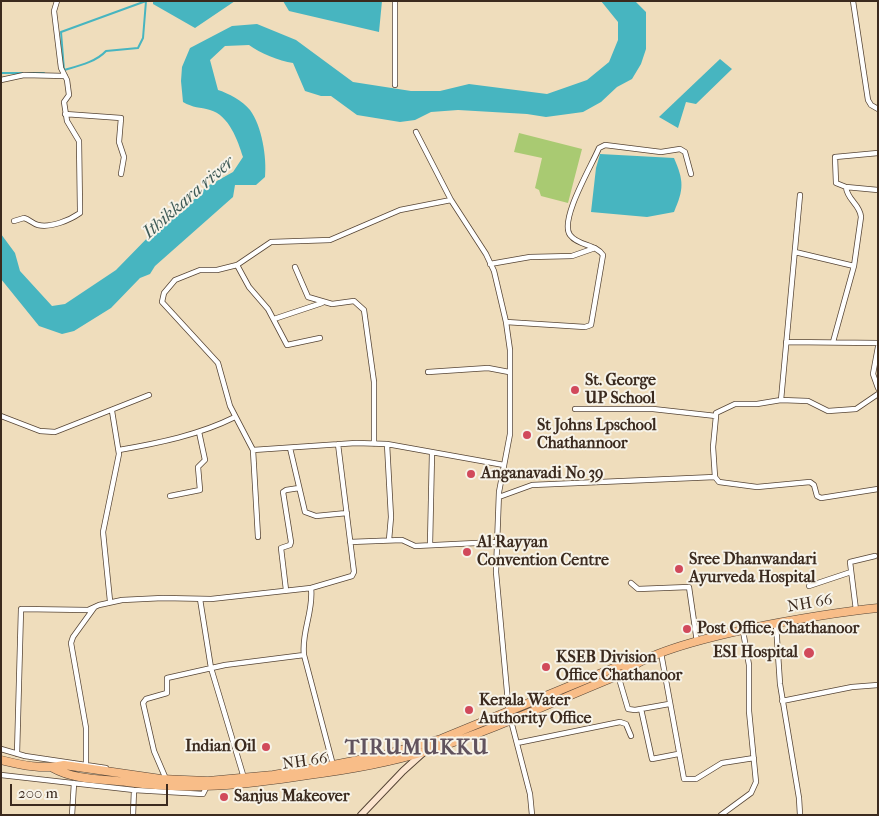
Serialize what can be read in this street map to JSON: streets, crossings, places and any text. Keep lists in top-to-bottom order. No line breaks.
{"streets":{"highway":["NH 66"]},"districts":["TIRUMUKKU"],"water":["Ithikkara river"],"places":["St. George UP School","St Johns Lpschool Chathannoor","Anganavadi No 39","Al Rayyan Convention Centre","Sree Dhanwandari Ayurveda Hospital","Post Office, Chathanoor","ESI Hospital","KSEB Division Office Chathanoor","Kerala Water Authority Office","Indian Oil","Sanjus Makeover"],"scale_bar":"200 m"}
